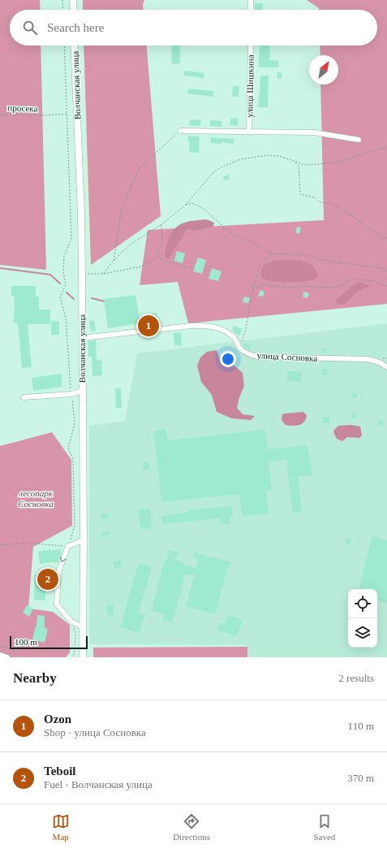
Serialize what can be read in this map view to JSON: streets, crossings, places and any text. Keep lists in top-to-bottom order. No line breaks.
{"streets":{"main road":["Волчанская улица"],"street":["улица Шишкина","улица Сосновка"],"path":["просека"]},"crossings":[["Волчанская улица","улица Сосновка"]],"parks":["лесопарк Сосновка"],"scale_bar":"100 m","north":"top right","page":{"search":"Search here","pins":["1","2"],"scale":"100 m","heading":["Nearby","2 results"],"list":[{"mark":"1","name":"Ozon","note":"Shop · улица Сосновка","value":"110 m"},{"mark":"2","name":"Teboil","note":"Fuel · Волчанская улица","value":"370 m"}],"nav":["Map","Directions","Saved"]}}
